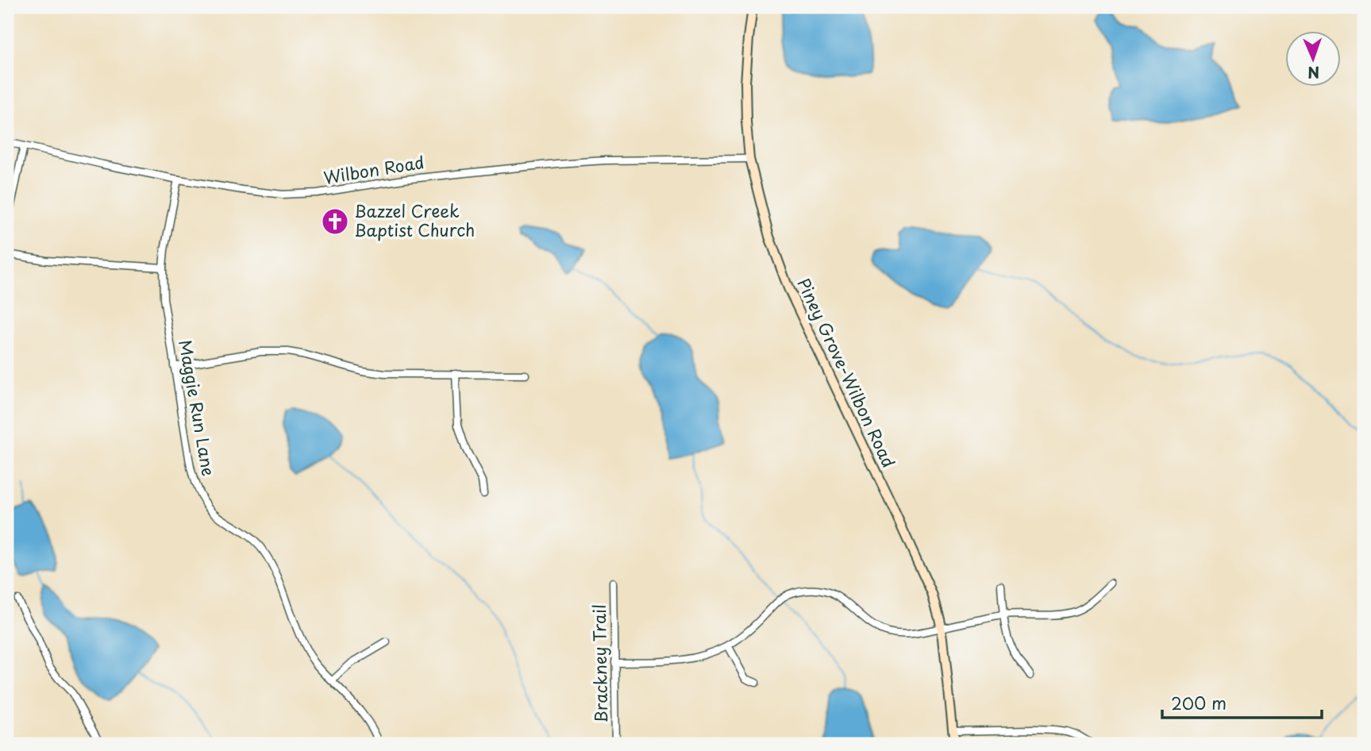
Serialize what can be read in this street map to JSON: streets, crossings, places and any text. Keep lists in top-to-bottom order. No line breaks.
{"streets":{"street":["Wilbon Road","Piney Grove-Wilbon Road","Maggie Run Lane","Brackney Trail"]},"crossings":[["Wilbon Road","Piney Grove-Wilbon Road"],["Wilbon Road","Maggie Run Lane"]],"places":{"church":["Bazzel Creek Baptist Church"]},"scale_bar":"200 m","north":"bottom"}
